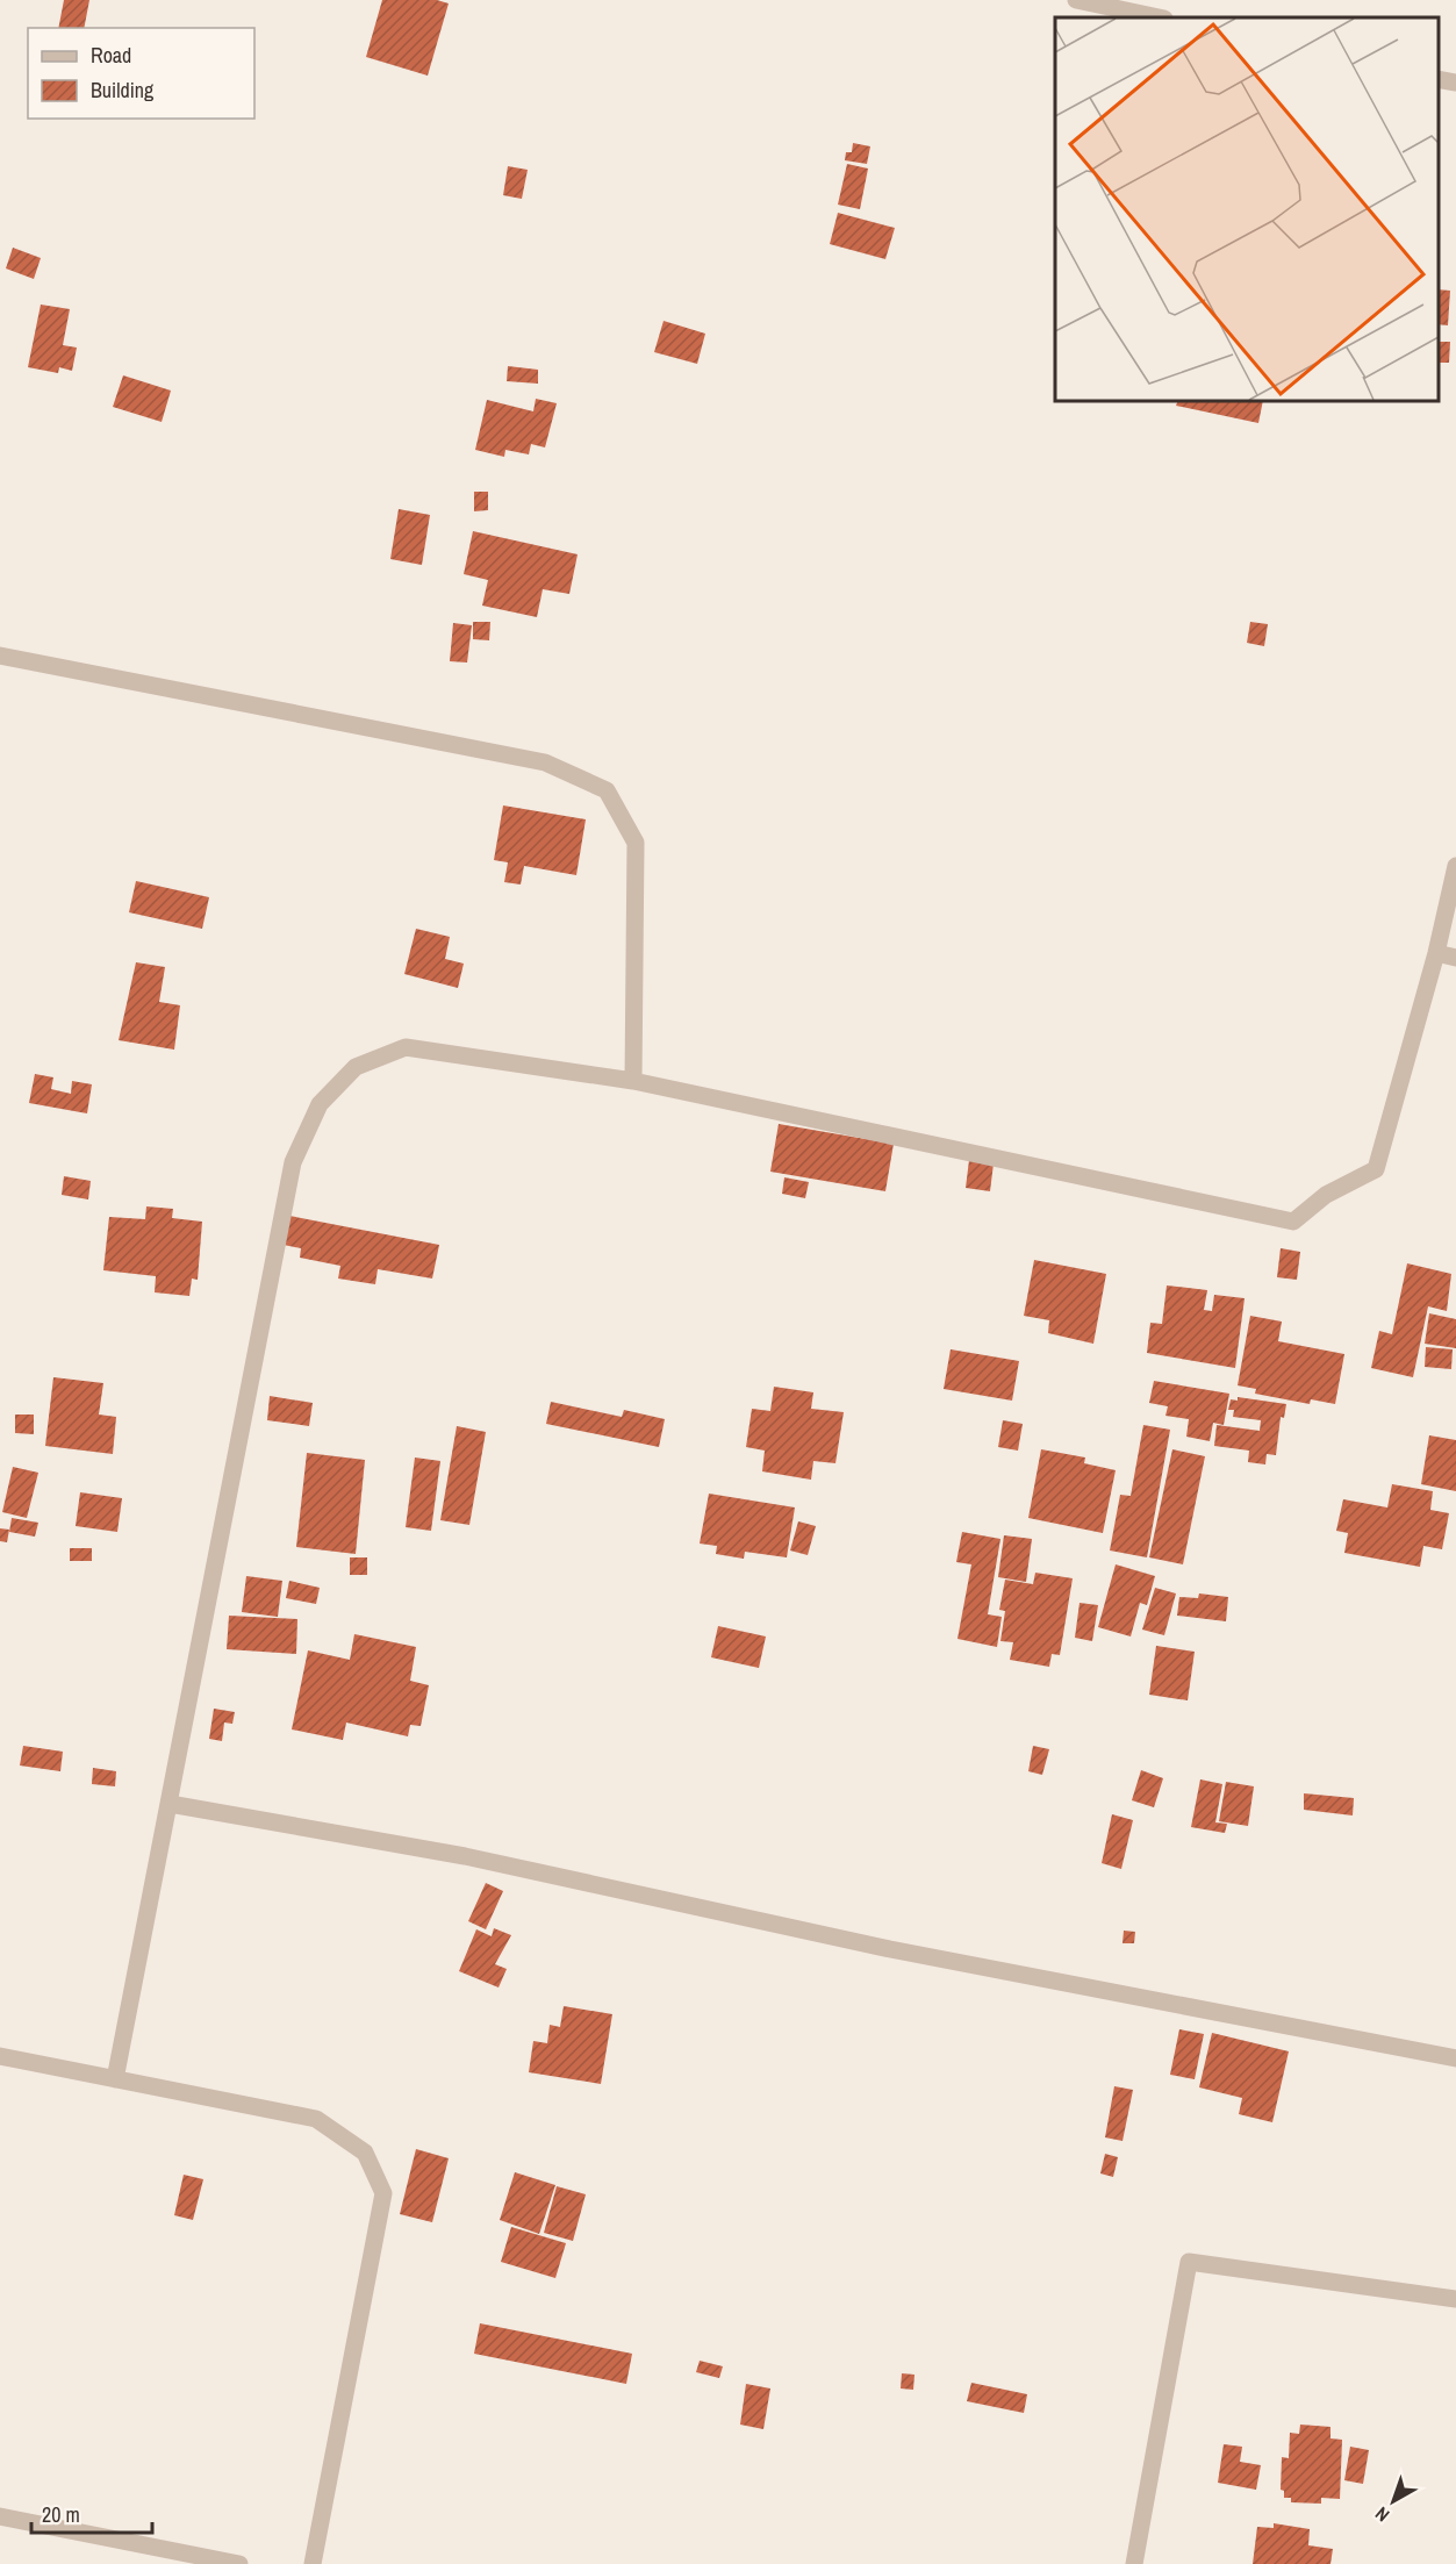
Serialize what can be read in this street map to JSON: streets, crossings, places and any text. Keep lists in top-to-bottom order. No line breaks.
{"legend":["Road","Building"],"scale_bar":"20 m","north":"bottom left"}
